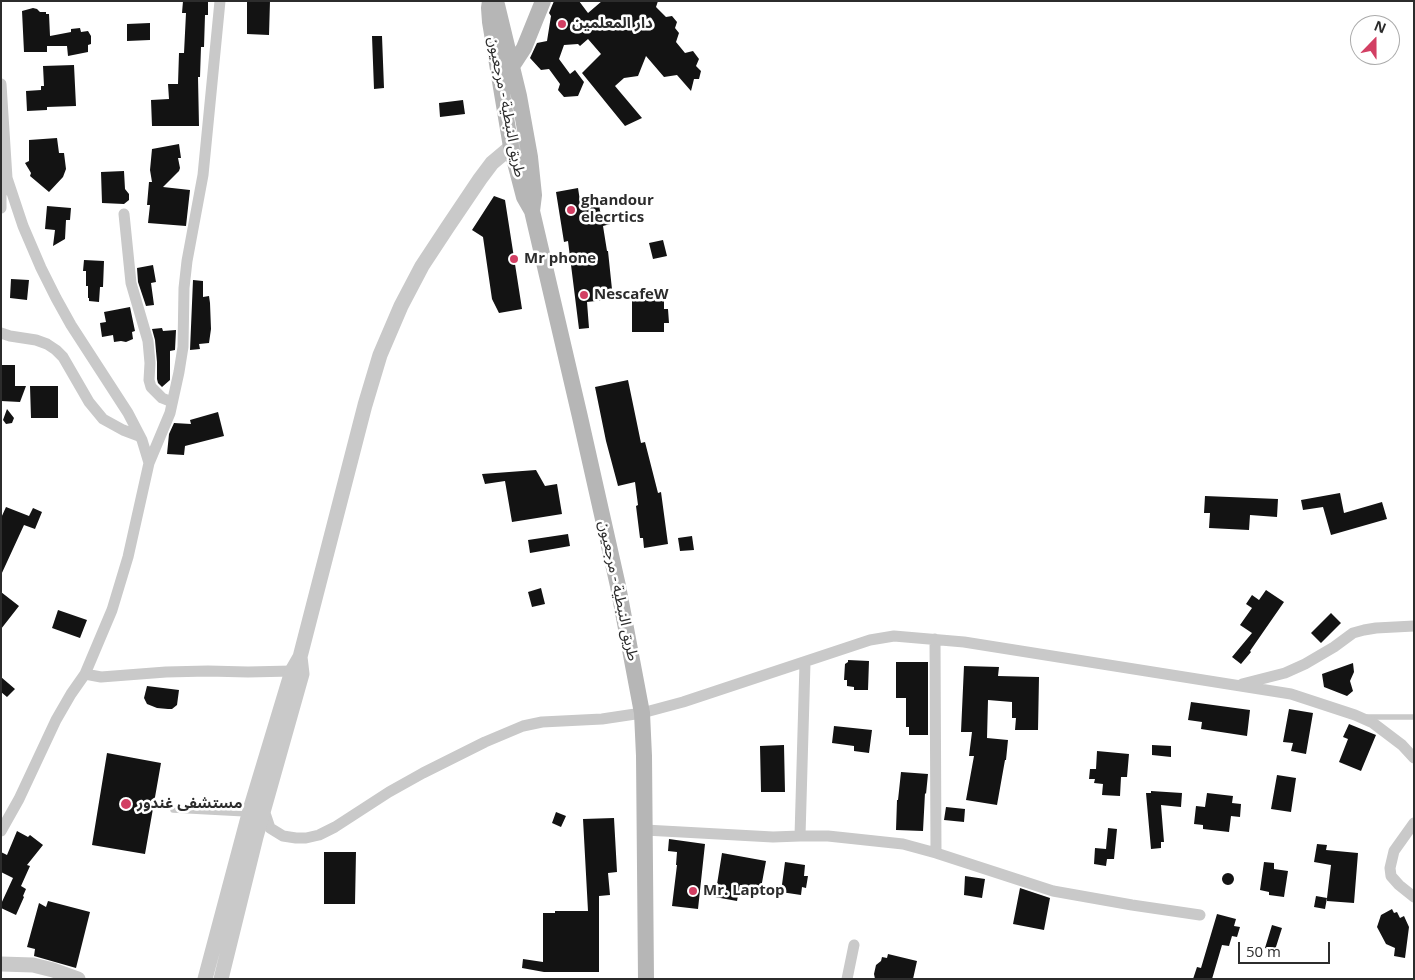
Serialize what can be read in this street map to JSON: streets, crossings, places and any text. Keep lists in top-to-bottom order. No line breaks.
{"streets":{"main road":["طريق النبطية - مرجعيون"]},"places":["دار المعلمين","ghandour elecrtics","Mr phone","NescafeW","مستشفى غندور","Mr. Laptop"],"scale_bar":"50 m","north":"top"}
